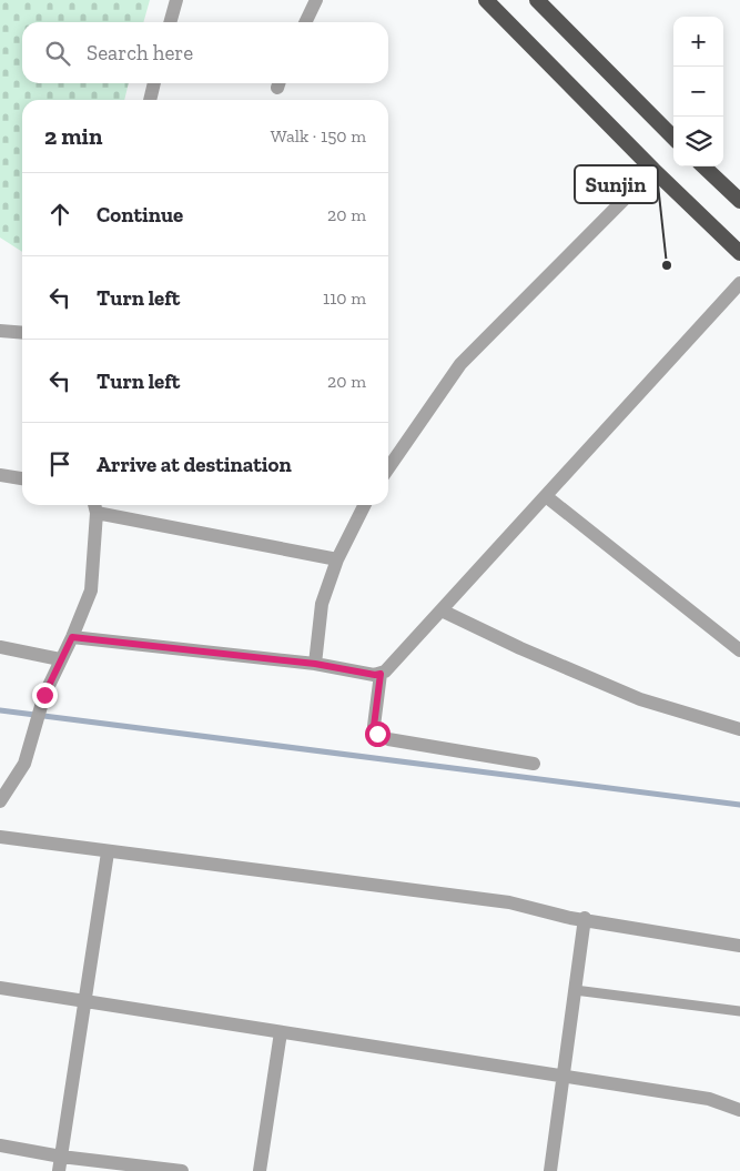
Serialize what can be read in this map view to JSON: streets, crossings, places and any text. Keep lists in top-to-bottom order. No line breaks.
{"places":["Sunjin"],"page":{"map_buttons":["+","−"],"search":"Search here","heading":["2 min","Walk · 150 m"],"list":[["Continue","20 m"],["Turn left","110 m"],["Turn left","20 m"],"Arrive at destination"]}}
